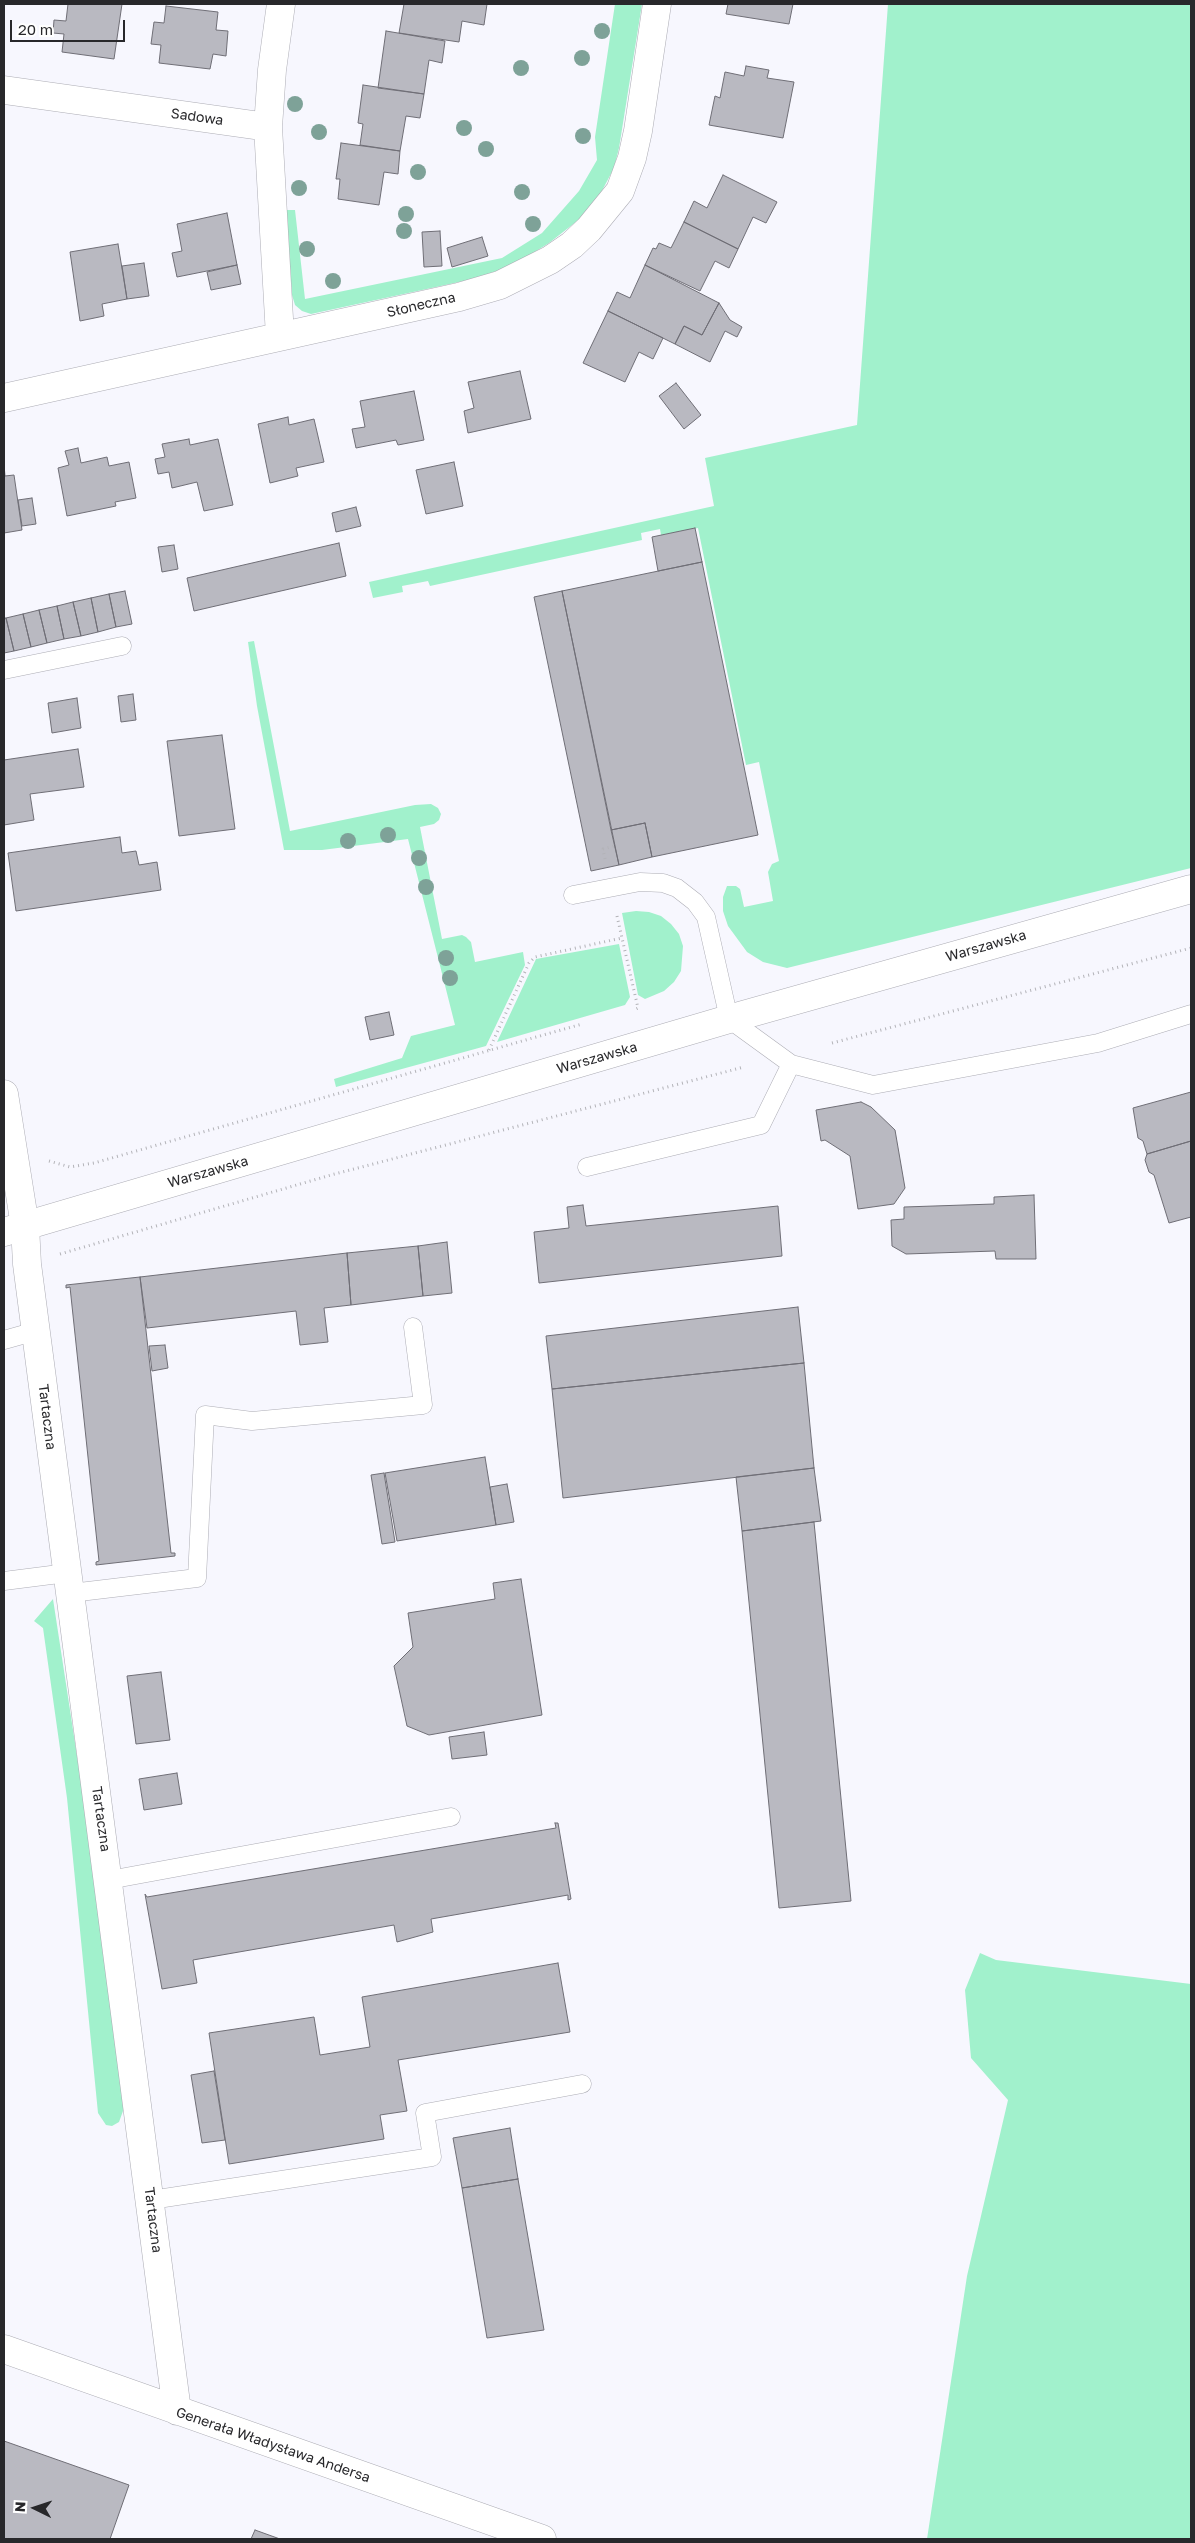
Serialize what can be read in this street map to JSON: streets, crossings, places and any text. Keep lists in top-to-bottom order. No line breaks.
{"streets":{"street":["Sadowa","Słoneczna","Warszawska","Tartaczna","Generała Władysława Andersa"]},"crossings":[["Warszawska","Tartaczna"],["Tartaczna","Generała Władysława Andersa"]],"scale_bar":"20 m","north":"left"}
